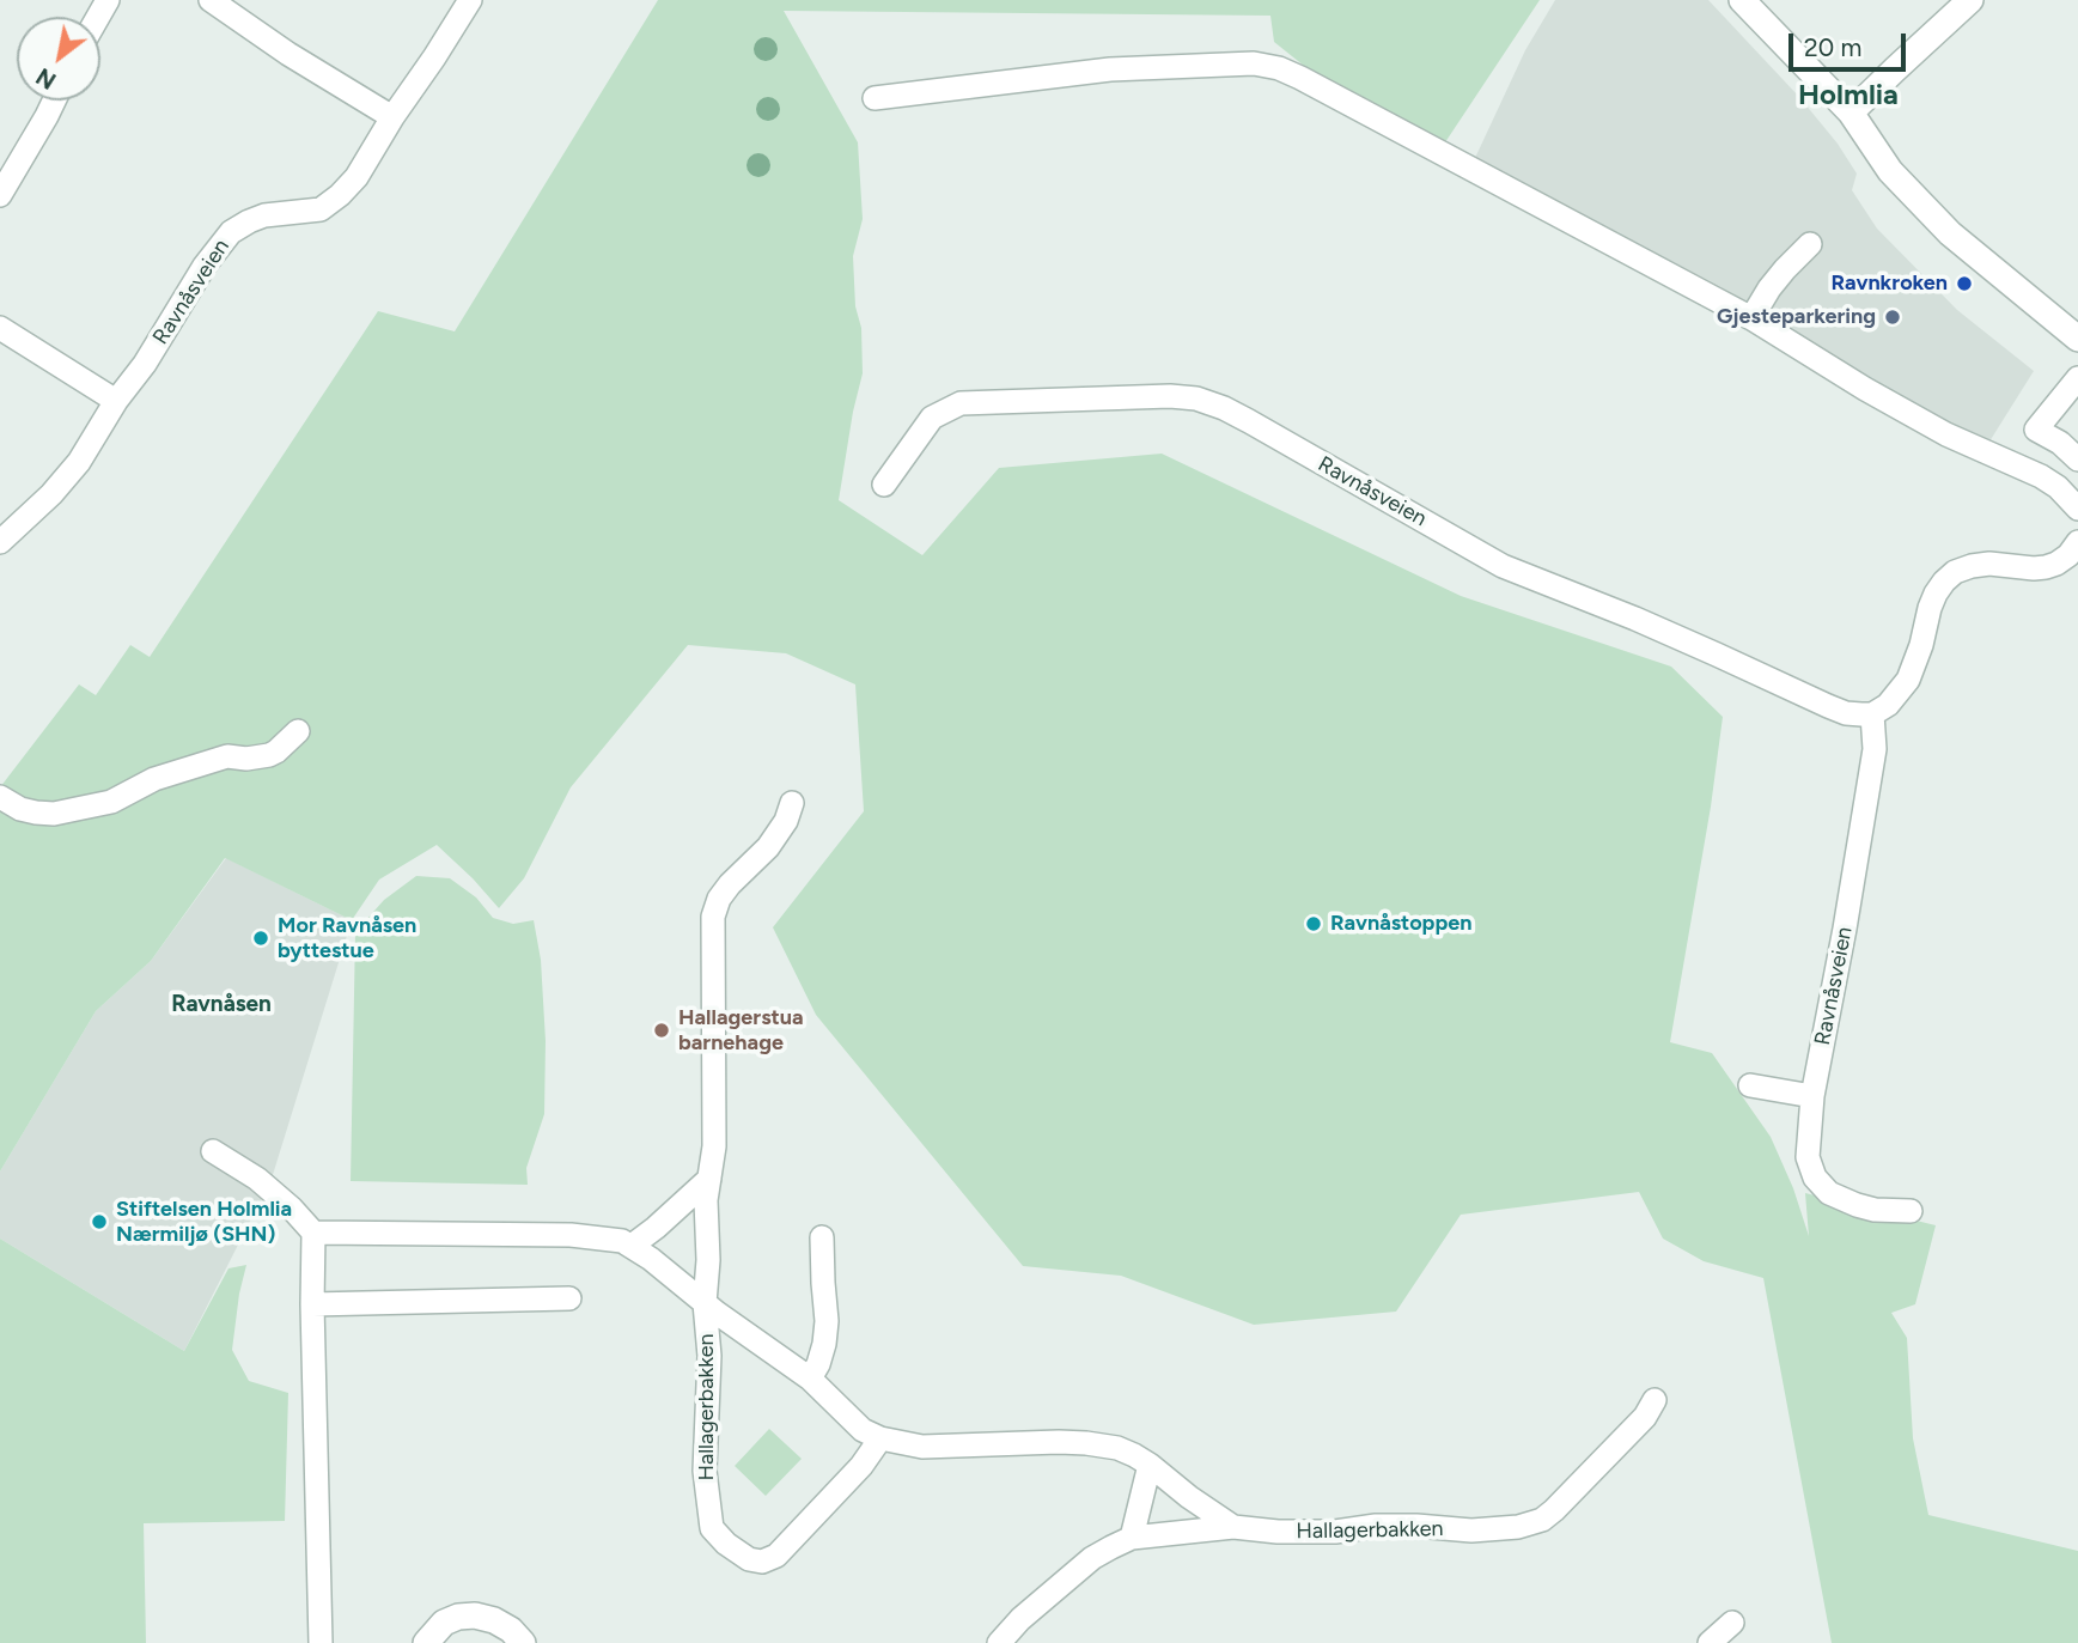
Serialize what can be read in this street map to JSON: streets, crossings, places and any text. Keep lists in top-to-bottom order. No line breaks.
{"streets":{"lane":["Ravnåsveien","Hallagerbakken"]},"districts":["Holmlia","Ravnåsen"],"places":["Ravnkroken","Gjesteparkering","Ravnåstoppen","Mor Ravnåsen byttestue","Hallagerstua barnehage","Stiftelsen Holmlia Nærmiljø (SHN)"],"scale_bar":"20 m","north":"bottom left"}
